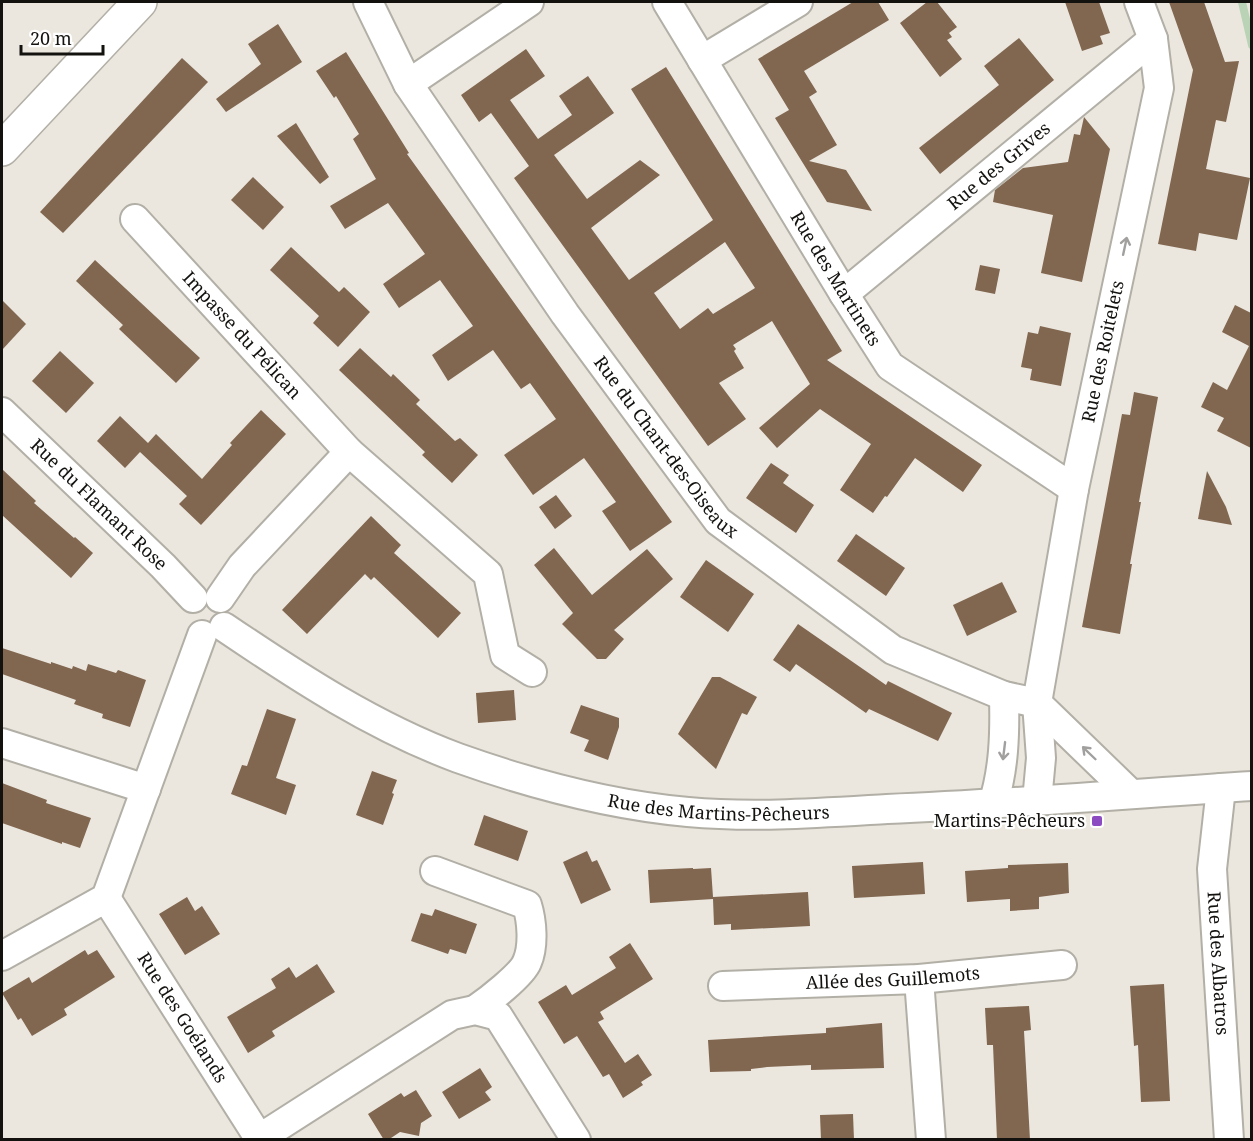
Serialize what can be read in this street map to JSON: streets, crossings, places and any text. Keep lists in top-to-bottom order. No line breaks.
{"streets":{"street":["Rue des Grives","Rue des Martinets","Impasse du Pélican","Rue des Roitelets","Rue du Chant-des-Oiseaux","Rue du Flamant Rose","Rue des Martins-Pêcheurs","Rue des Albatros","Allée des Guillemots","Rue des Goélands"]},"crossings":[["Rue des Grives","Rue des Martinets"],["Rue des Grives","Rue des Roitelets"],["Rue des Martinets","Rue des Roitelets"],["Rue des Roitelets","Rue des Martins-Pêcheurs"],["Rue du Flamant Rose","Rue des Martins-Pêcheurs"],["Rue des Martins-Pêcheurs","Rue des Albatros"]],"one_way":["Rue des Roitelets"],"places":{"transit":["Martins-Pêcheurs"]},"scale_bar":"20 m"}
